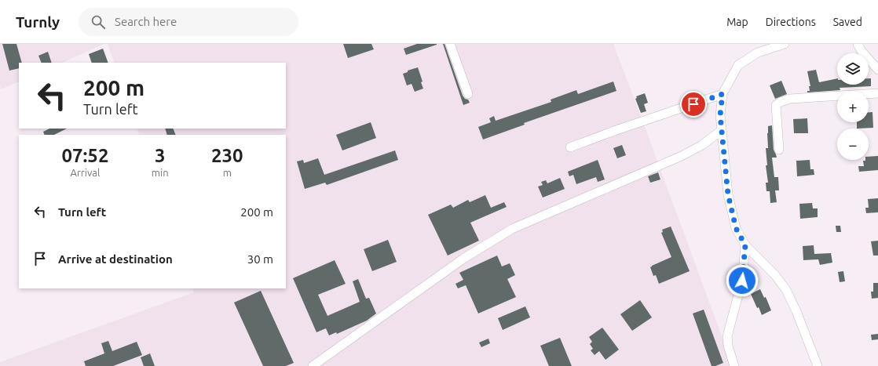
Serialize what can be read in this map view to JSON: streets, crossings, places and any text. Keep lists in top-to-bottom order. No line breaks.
{"page":{"header":"Turnly","search":"Search here","nav":["Map","Directions","Saved"],"map_buttons":["+","−"],"turn":["200 m","Turn left"],"eta":["07:52","Arrival","3","min","230","m"],"list":[{"name":"Turn left","value":"200 m"},{"name":"Arrive at destination","value":"30 m"}]}}
